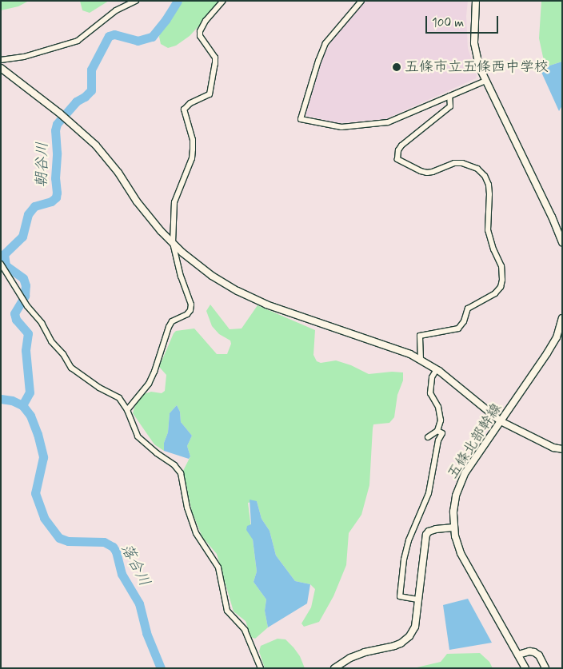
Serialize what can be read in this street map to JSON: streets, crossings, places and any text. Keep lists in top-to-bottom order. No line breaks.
{"streets":{"street":["五條北部幹線"]},"water":["朝谷川","落合川"],"places":["五條市立五條西中学校"],"scale_bar":"100 m"}
